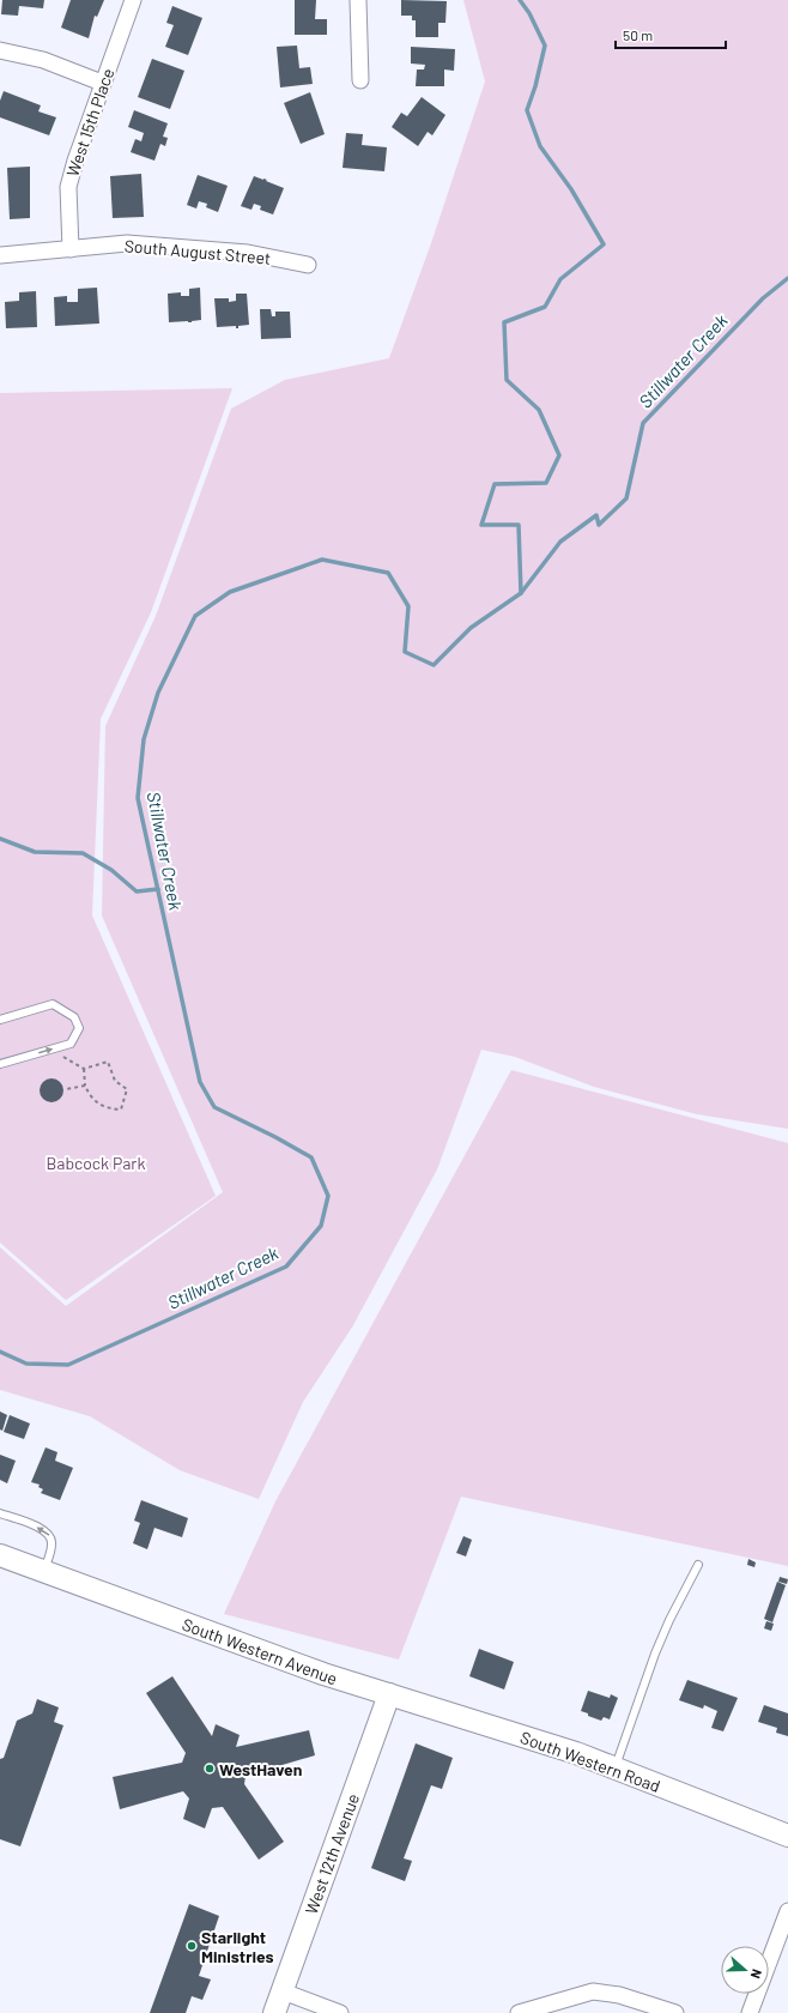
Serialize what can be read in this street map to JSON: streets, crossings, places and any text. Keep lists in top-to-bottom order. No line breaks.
{"streets":{"main road":["South Western Avenue","South Western Road","West 12th Avenue"],"street":["West 15th Place","South August Street"]},"crossings":[["West 15th Place","South August Street"],["South Western Avenue","South Western Road"],["South Western Avenue","West 12th Avenue"],["South Western Road","West 12th Avenue"]],"water":["Stillwater Creek"],"parks":["Babcock Park"],"places":["WestHaven","Starlight Ministries"],"scale_bar":"50 m","north":"right"}
